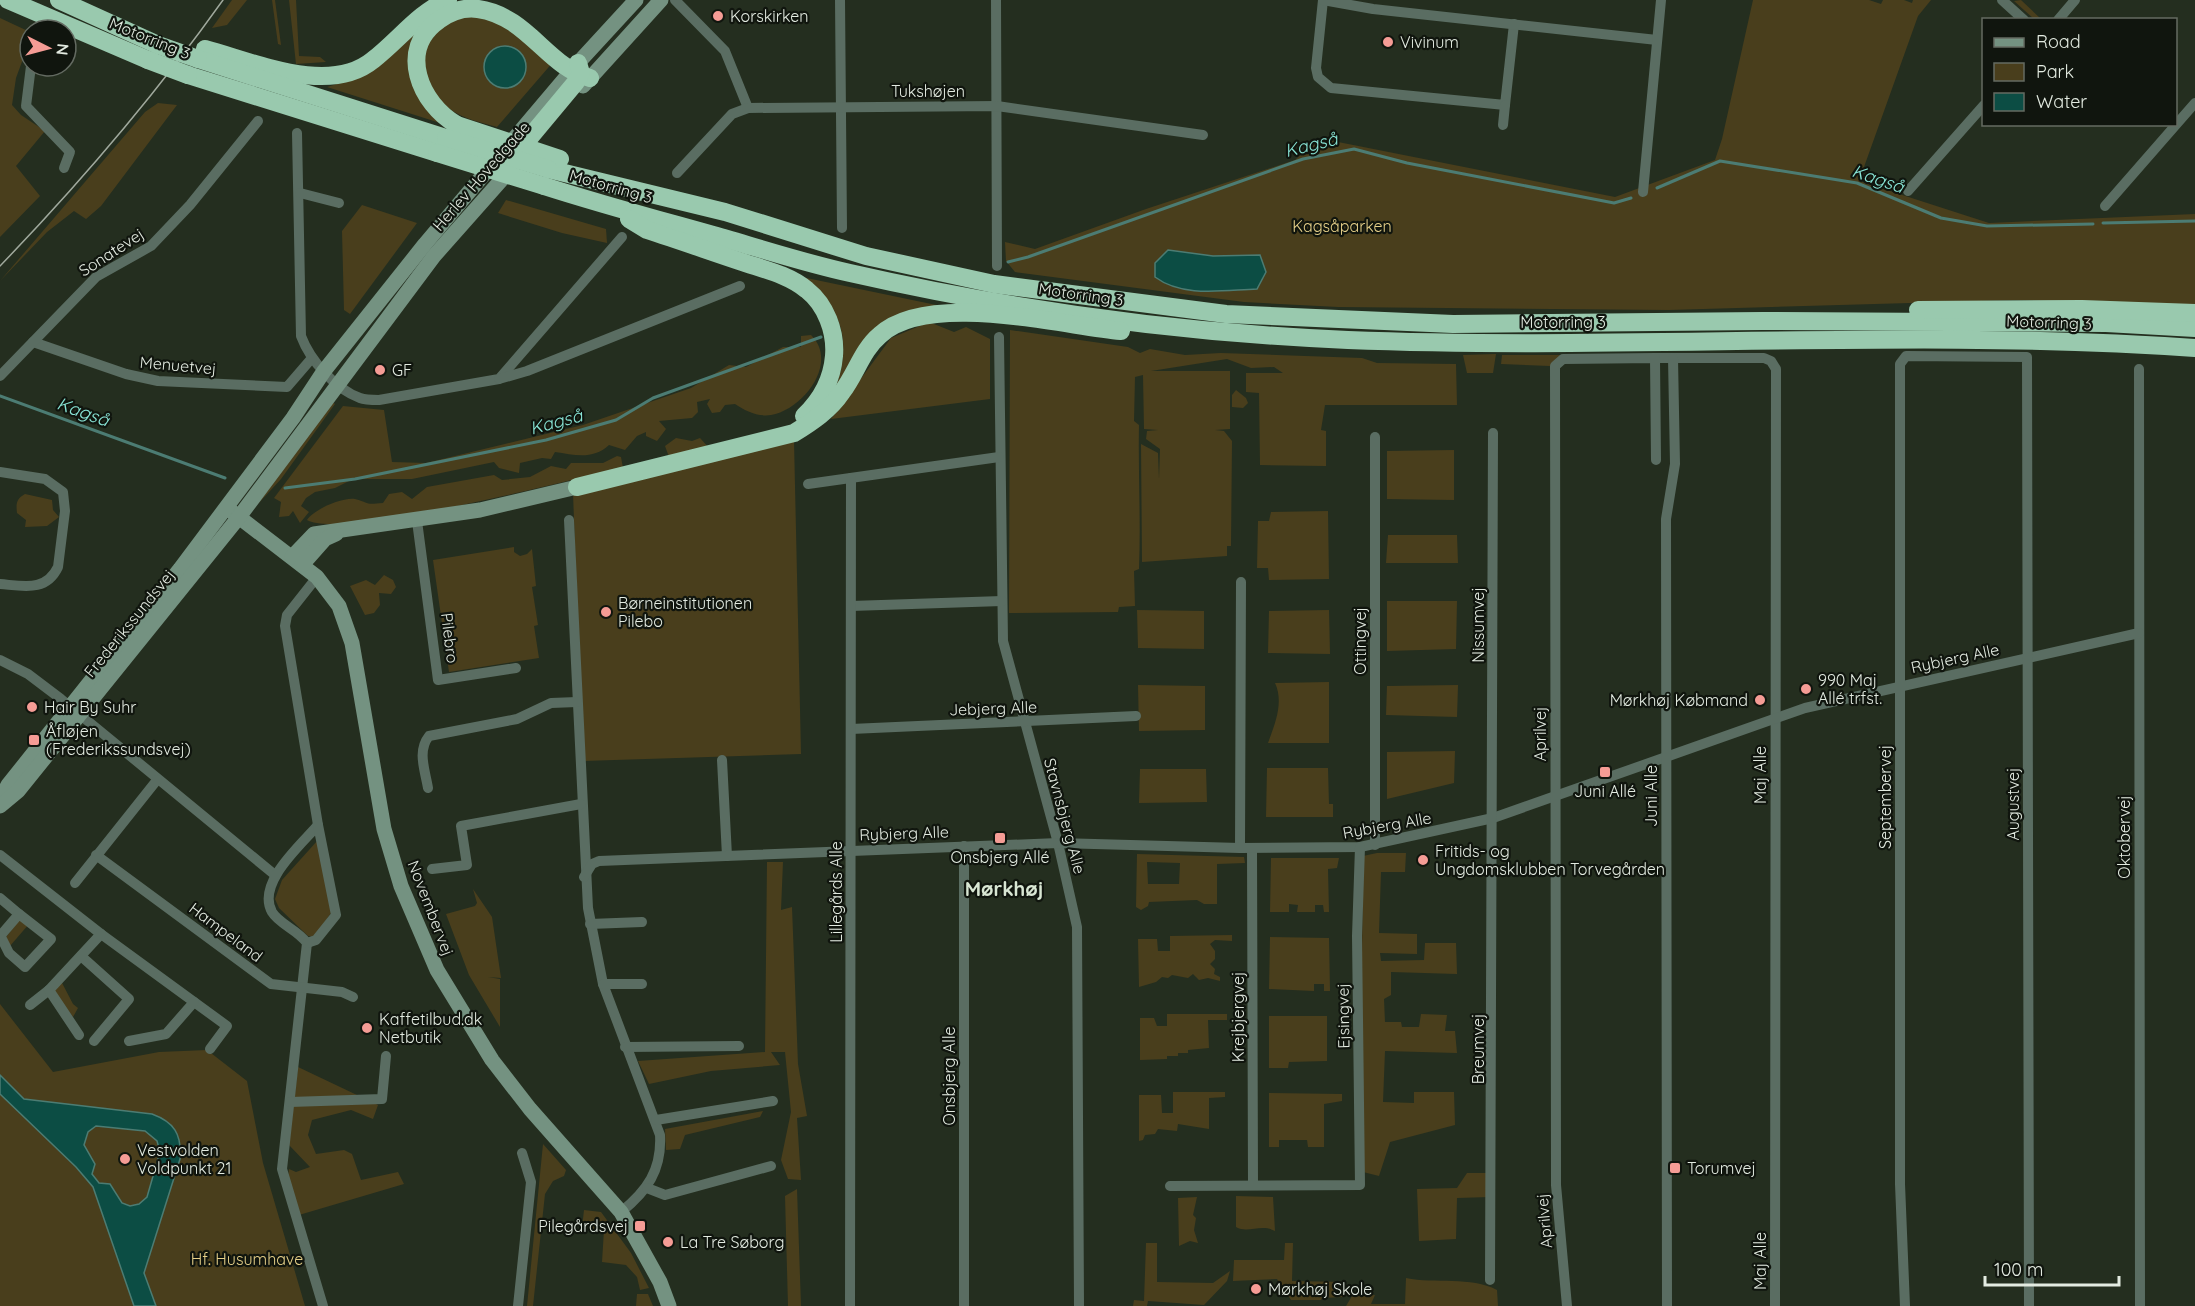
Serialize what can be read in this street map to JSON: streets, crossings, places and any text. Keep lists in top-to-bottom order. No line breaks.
{"streets":{"highway":["Motorring 3"],"main road":["Herlev Hovedgade","Frederikssundsvej","Novembervej"],"street":["Tukshøjen","Sonatevej","Menuetvej","Nissumvej","Pilebro","Ottingvej","Rybjerg Alle","Jebjerg Alle","Aprilvej","Maj Alle","Juni Alle","Septembervej","Augustvej","Stavnsbjerg Alle","Oktobervej","Lillegårds Alle","Hampeland","Ejsingvej","Krejbjergvej","Breumvej","Onsbjerg Alle"]},"crossings":[["Herlev Hovedgade","Frederikssundsvej"],["Herlev Hovedgade","Novembervej"],["Sonatevej","Menuetvej"],["Frederikssundsvej","Novembervej"],["Nissumvej","Rybjerg Alle"],["Nissumvej","Breumvej"],["Ottingvej","Rybjerg Alle"],["Rybjerg Alle","Aprilvej"],["Rybjerg Alle","Maj Alle"],["Rybjerg Alle","Juni Alle"],["Rybjerg Alle","Septembervej"],["Rybjerg Alle","Augustvej"],["Rybjerg Alle","Stavnsbjerg Alle"],["Rybjerg Alle","Oktobervej"],["Rybjerg Alle","Lillegårds Alle"],["Rybjerg Alle","Ejsingvej"],["Rybjerg Alle","Krejbjergvej"],["Rybjerg Alle","Breumvej"],["Rybjerg Alle","Onsbjerg Alle"],["Jebjerg Alle","Stavnsbjerg Alle"],["Jebjerg Alle","Lillegårds Alle"],["Aprilvej","Maj Alle"],["Maj Alle","Juni Alle"],["Septembervej","Augustvej"],["Ejsingvej","Krejbjergvej"]],"districts":["Mørkhøj"],"water":["Kagså"],"parks":["Kagsåparken","Hf. Husumhave"],"places":{"other":["Korskirken","Vivinum","GF","Børneinstitutionen Pilebo","990 Maj Allé trfst.","Mørkhøj Købmand","Hair By Suhr","Fritids- og Ungdomsklubben Torvegården","Kaffetilbud.dk Netbutik","Vestvolden Voldpunkt 21","La Tre Søborg","Mørkhøj Skole"],"transit":["Åfløjen (Frederikssundsvej)","Juni Allé","Onsbjerg Allé","Torumvej","Pilegårdsvej"]},"legend":["Road","Park","Water"],"scale_bar":"100 m","north":"right"}
